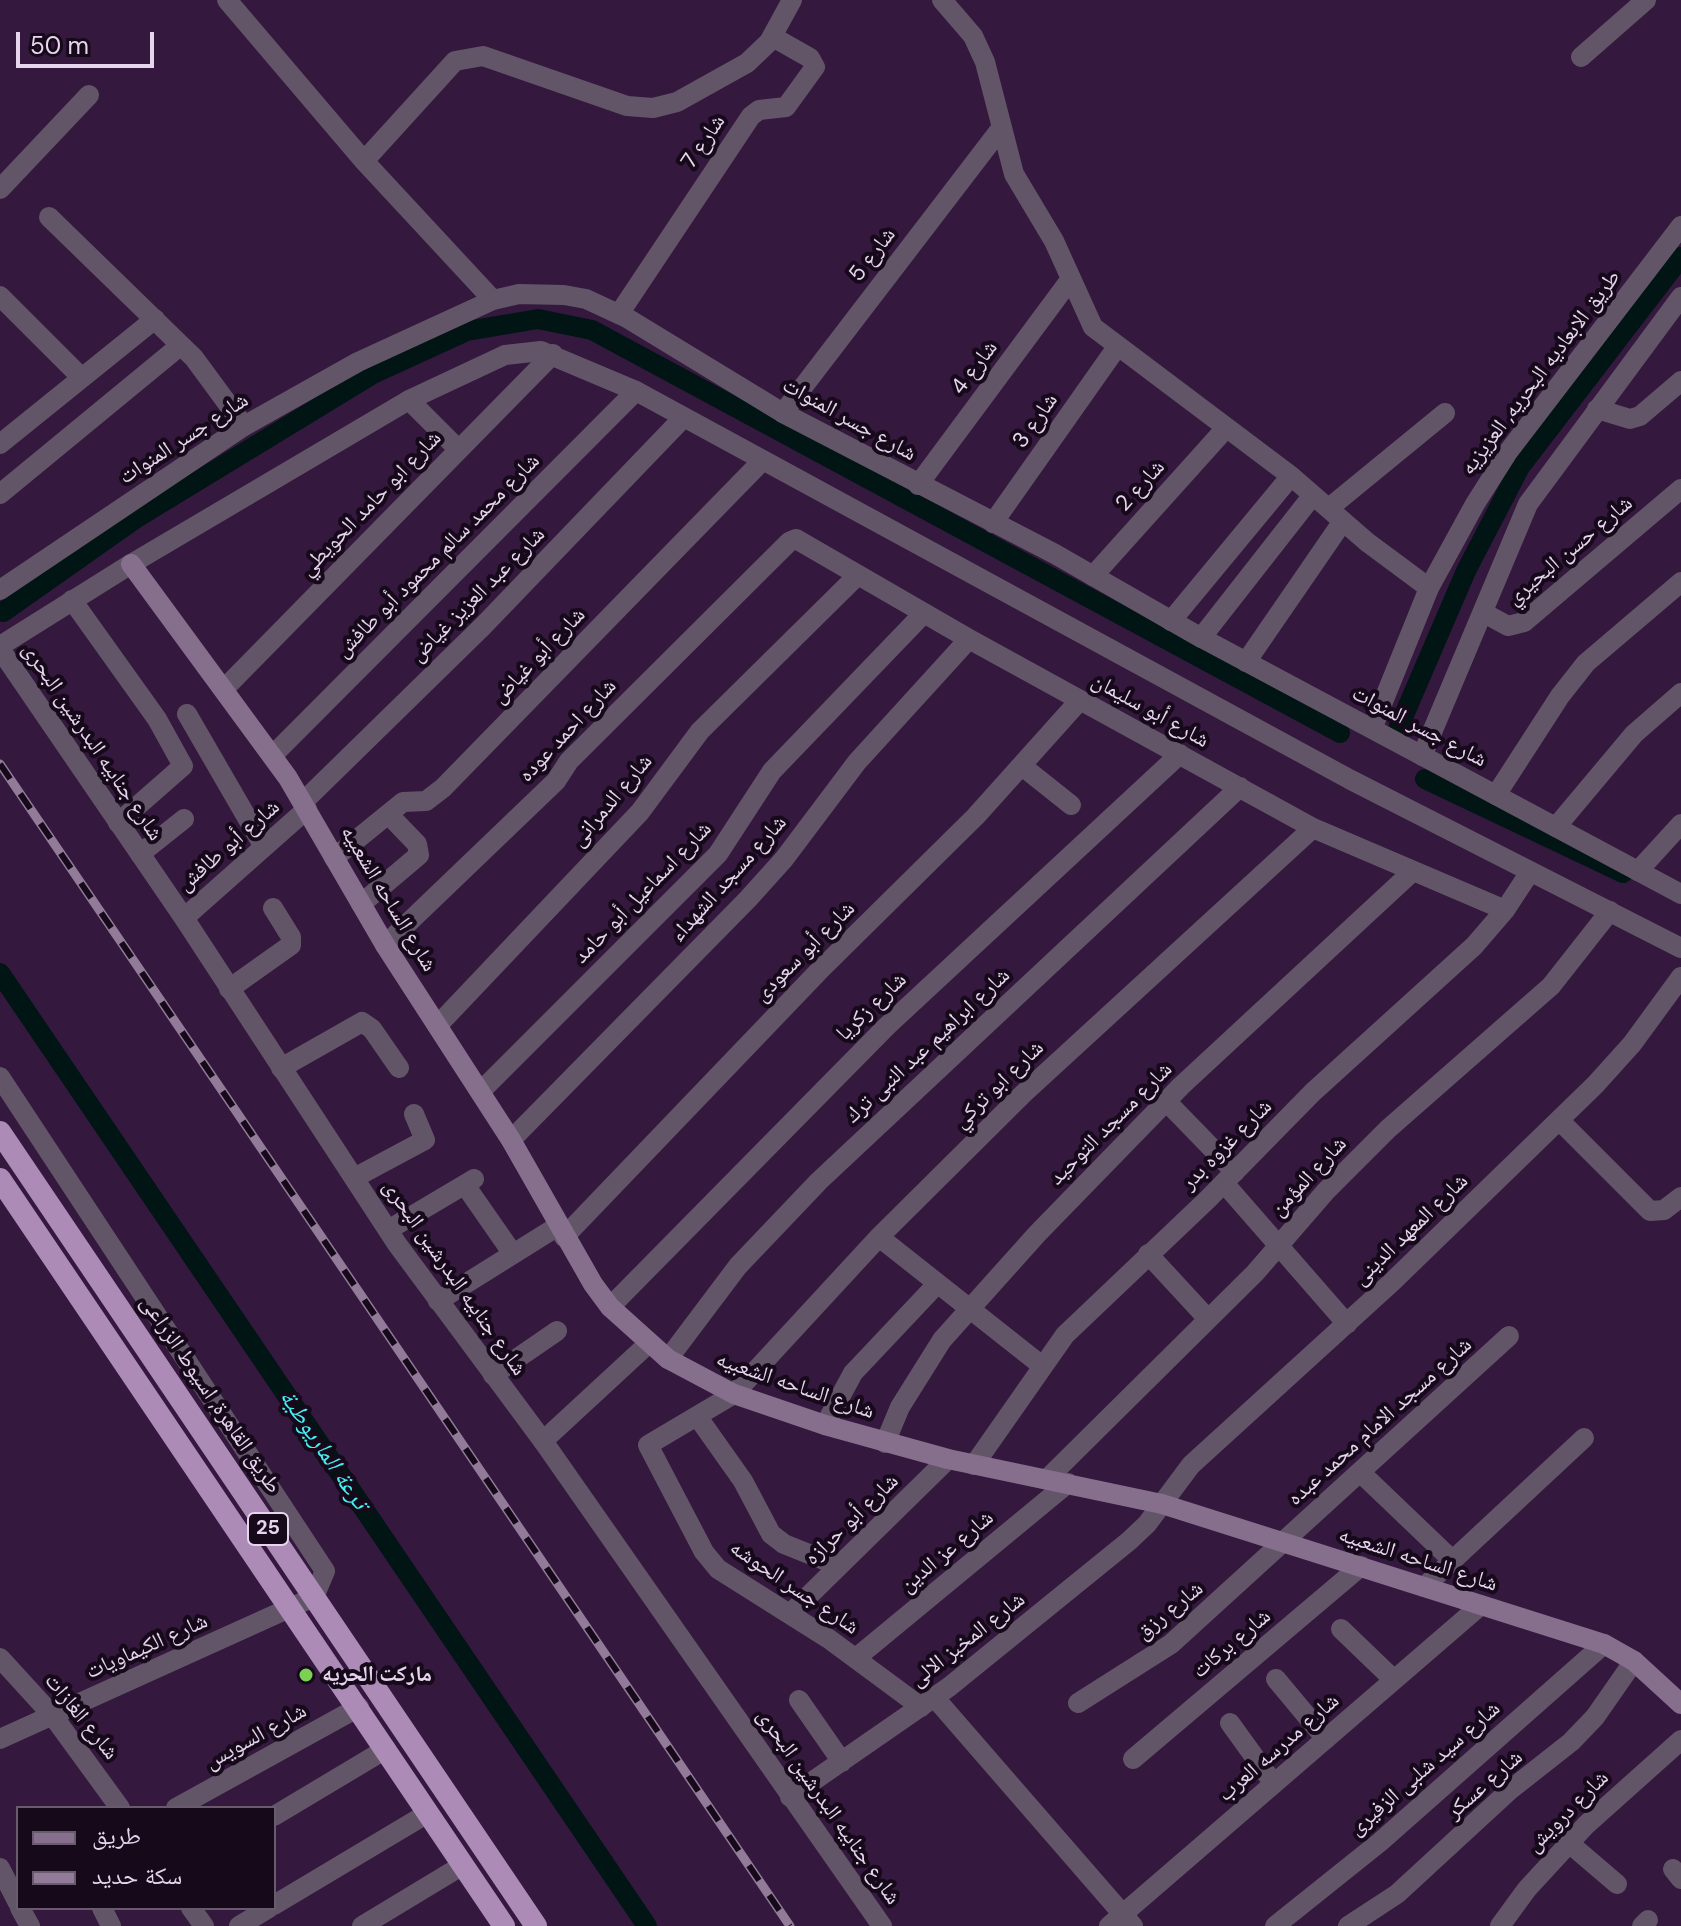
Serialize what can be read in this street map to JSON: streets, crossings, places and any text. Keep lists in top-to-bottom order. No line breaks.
{"streets":{"highway":["طريق القاهرة, اسيوط الزراعى","25"],"main road":["شارع الساحه الشعبيه"],"street":["شارع 7","شارع 5","شارع 4","طريق الابعاديه البحريه, العزيزيه","شارع جسر المنوات","شارع 3","شارع 2","شارع ابو حامد الحويطي","شارع حسن البحيري","شارع محمد سالم محمود أبو طافش","شارع عبد العزيز غياض","شارع أبو غياض","شارع أبو سليمان","شارع احمد عوده","شارع جنابيه البدرشين البحرى","شارع الدمرانى","شارع أبو طافش","شارع مسجد الشهداء","شارع اسماعيل أبو حامد","شارع أبو سعودى","شارع زكريا","شارع ابراهيم عبد النبى ترك","شارع ابو تركي","شارع مسجد التوحيد","شارع غزوه بدر","شارع المؤمن","شارع المعهد الدينى","شارع مسجد الامام محمد عبده","شارع أبو حرازه","شارع عز الدين","شارع جسر الحوشه","شارع رزق","شارع المخبز الالى","شارع بركات","شارع الكيماويات","شارع الغازات","شارع السويس","شارع مدرسه العرب","شارع سيد شلبى الزفيرى","شارع عسكر","شارع درويش"]},"crossings":[["شارع 7","شارع جسر المنوات"],["شارع 5","شارع جسر المنوات"],["شارع 4","شارع جسر المنوات"],["طريق الابعاديه البحريه, العزيزيه","شارع جسر المنوات"],["شارع جسر المنوات","شارع 3"],["شارع جسر المنوات","شارع 2"],["شارع ابو حامد الحويطي","شارع الساحه الشعبيه"],["شارع محمد سالم محمود أبو طافش","شارع الساحه الشعبيه"],["شارع عبد العزيز غياض","شارع أبو طافش"],["شارع عبد العزيز غياض","شارع الساحه الشعبيه"],["شارع أبو غياض","شارع الساحه الشعبيه"],["شارع أبو سليمان","شارع احمد عوده"],["شارع أبو سليمان","شارع الدمرانى"],["شارع أبو سليمان","شارع مسجد الشهداء"],["شارع أبو سليمان","شارع اسماعيل أبو حامد"],["شارع أبو سليمان","شارع أبو سعودى"],["شارع أبو سليمان","شارع زكريا"],["شارع أبو سليمان","شارع ابراهيم عبد النبى ترك"],["شارع أبو سليمان","شارع ابو تركي"],["شارع أبو سليمان","شارع مسجد التوحيد"],["شارع أبو سليمان","شارع غزوه بدر"],["شارع احمد عوده","شارع الساحه الشعبيه"],["شارع جنابيه البدرشين البحرى","شارع أبو طافش"],["شارع جنابيه البدرشين البحرى","شارع أبو سعودى"],["شارع جنابيه البدرشين البحرى","شارع المخبز الالى"],["شارع الدمرانى","شارع الساحه الشعبيه"],["شارع أبو طافش","شارع الساحه الشعبيه"],["شارع مسجد الشهداء","شارع الساحه الشعبيه"],["شارع اسماعيل أبو حامد","شارع الساحه الشعبيه"],["شارع الساحه الشعبيه","شارع أبو سعودى"],["شارع الساحه الشعبيه","شارع زكريا"],["شارع الساحه الشعبيه","شارع ابراهيم عبد النبى ترك"],["شارع الساحه الشعبيه","شارع ابو تركي"],["شارع الساحه الشعبيه","شارع مسجد التوحيد"],["شارع الساحه الشعبيه","شارع غزوه بدر"],["شارع الساحه الشعبيه","شارع المؤمن"],["شارع الساحه الشعبيه","شارع المعهد الدينى"],["شارع الساحه الشعبيه","شارع مسجد الامام محمد عبده"],["شارع الساحه الشعبيه","شارع أبو حرازه"],["شارع الساحه الشعبيه","شارع عز الدين"],["شارع الساحه الشعبيه","شارع جسر الحوشه"],["شارع الساحه الشعبيه","شارع رزق"],["شارع الساحه الشعبيه","شارع المخبز الالى"],["شارع الساحه الشعبيه","شارع بركات"],["شارع الساحه الشعبيه","شارع مدرسه العرب"],["شارع الساحه الشعبيه","شارع سيد شلبى الزفيرى"],["شارع الساحه الشعبيه","شارع عسكر"],["شارع ابو تركي","شارع جسر الحوشه"],["شارع المعهد الدينى","شارع المخبز الالى"],["طريق القاهرة, اسيوط الزراعى","شارع الكيماويات"],["شارع مسجد الامام محمد عبده","شارع رزق"],["شارع أبو حرازه","شارع جسر الحوشه"],["25","شارع الكيماويات"],["25","شارع السويس"],["شارع عز الدين","شارع جسر الحوشه"],["شارع جسر الحوشه","شارع المخبز الالى"],["شارع جسر الحوشه","شارع مدرسه العرب"],["شارع الكيماويات","شارع الغازات"]],"water":["ترعة الماريوطية"],"places":["ماركت الحريه"],"legend":["طريق","سكة حديد"],"scale_bar":"50 m"}
